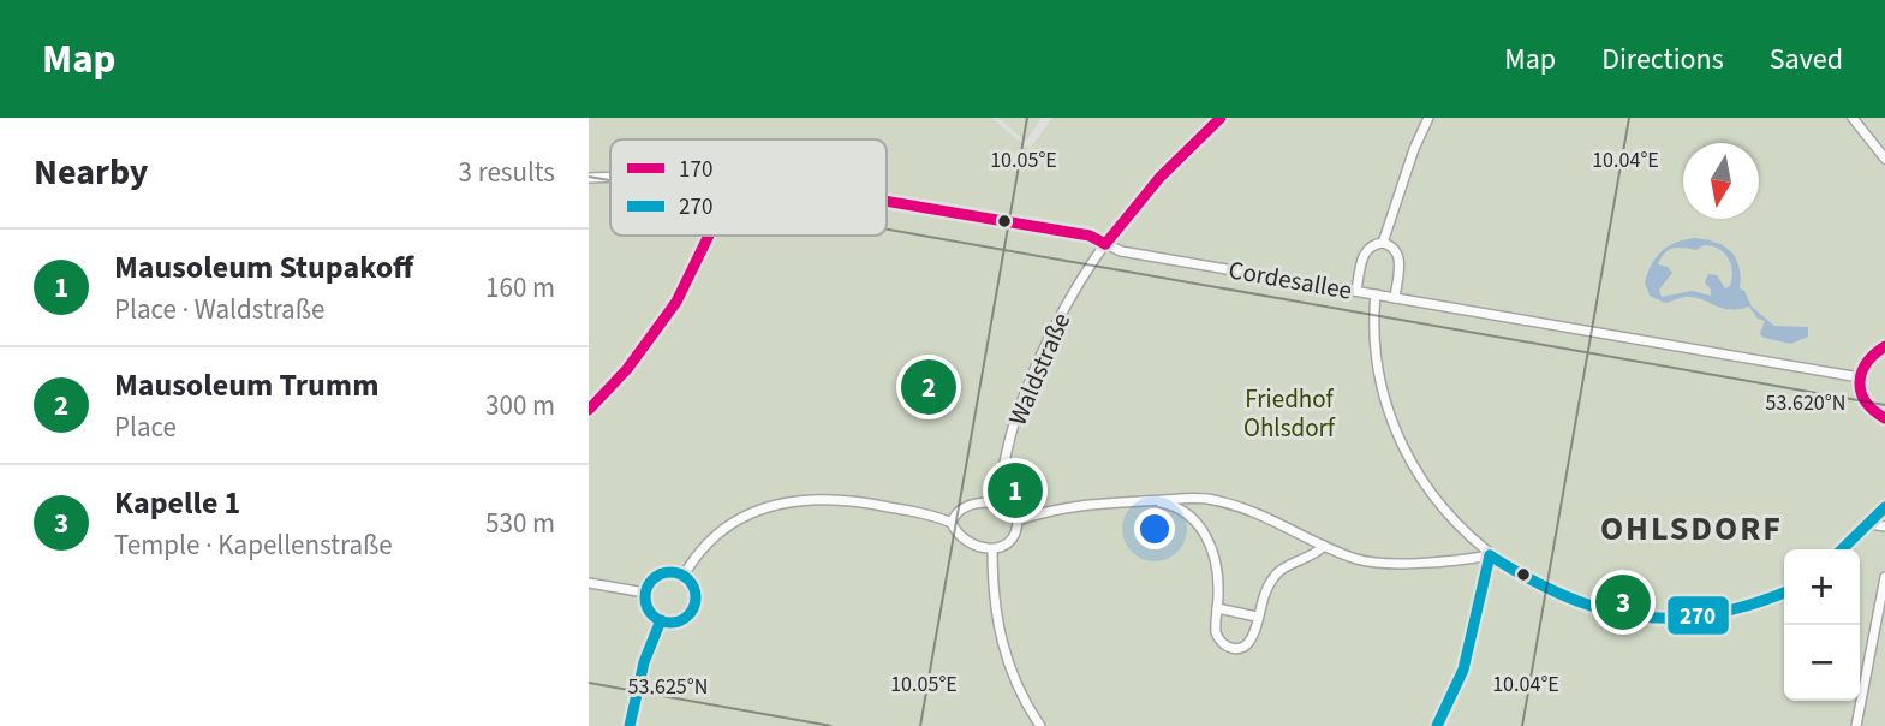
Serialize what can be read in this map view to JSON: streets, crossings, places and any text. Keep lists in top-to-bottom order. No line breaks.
{"streets":{"street":["Cordesallee","Waldstraße"]},"crossings":[["Cordesallee","Waldstraße"]],"districts":["OHLSDORF"],"parks":["Friedhof Ohlsdorf"],"lines":["transit line 170","transit line 270"],"legend":["170","270"],"north":"bottom","page":{"header":"Map","nav":["Map","Directions","Saved"],"heading":["Nearby","3 results"],"list":[{"mark":"1","name":"Mausoleum Stupakoff","note":"Place · Waldstraße","value":"160 m"},{"mark":"2","name":"Mausoleum Trumm","note":"Place","value":"300 m"},{"mark":"3","name":"Kapelle 1","note":"Temple · Kapellenstraße","value":"530 m"}],"pins":["2","1","3"],"map_buttons":["+","−"]},"coordinates":["10.05°E","10.04°E","53.620°N","53.625°N"]}
